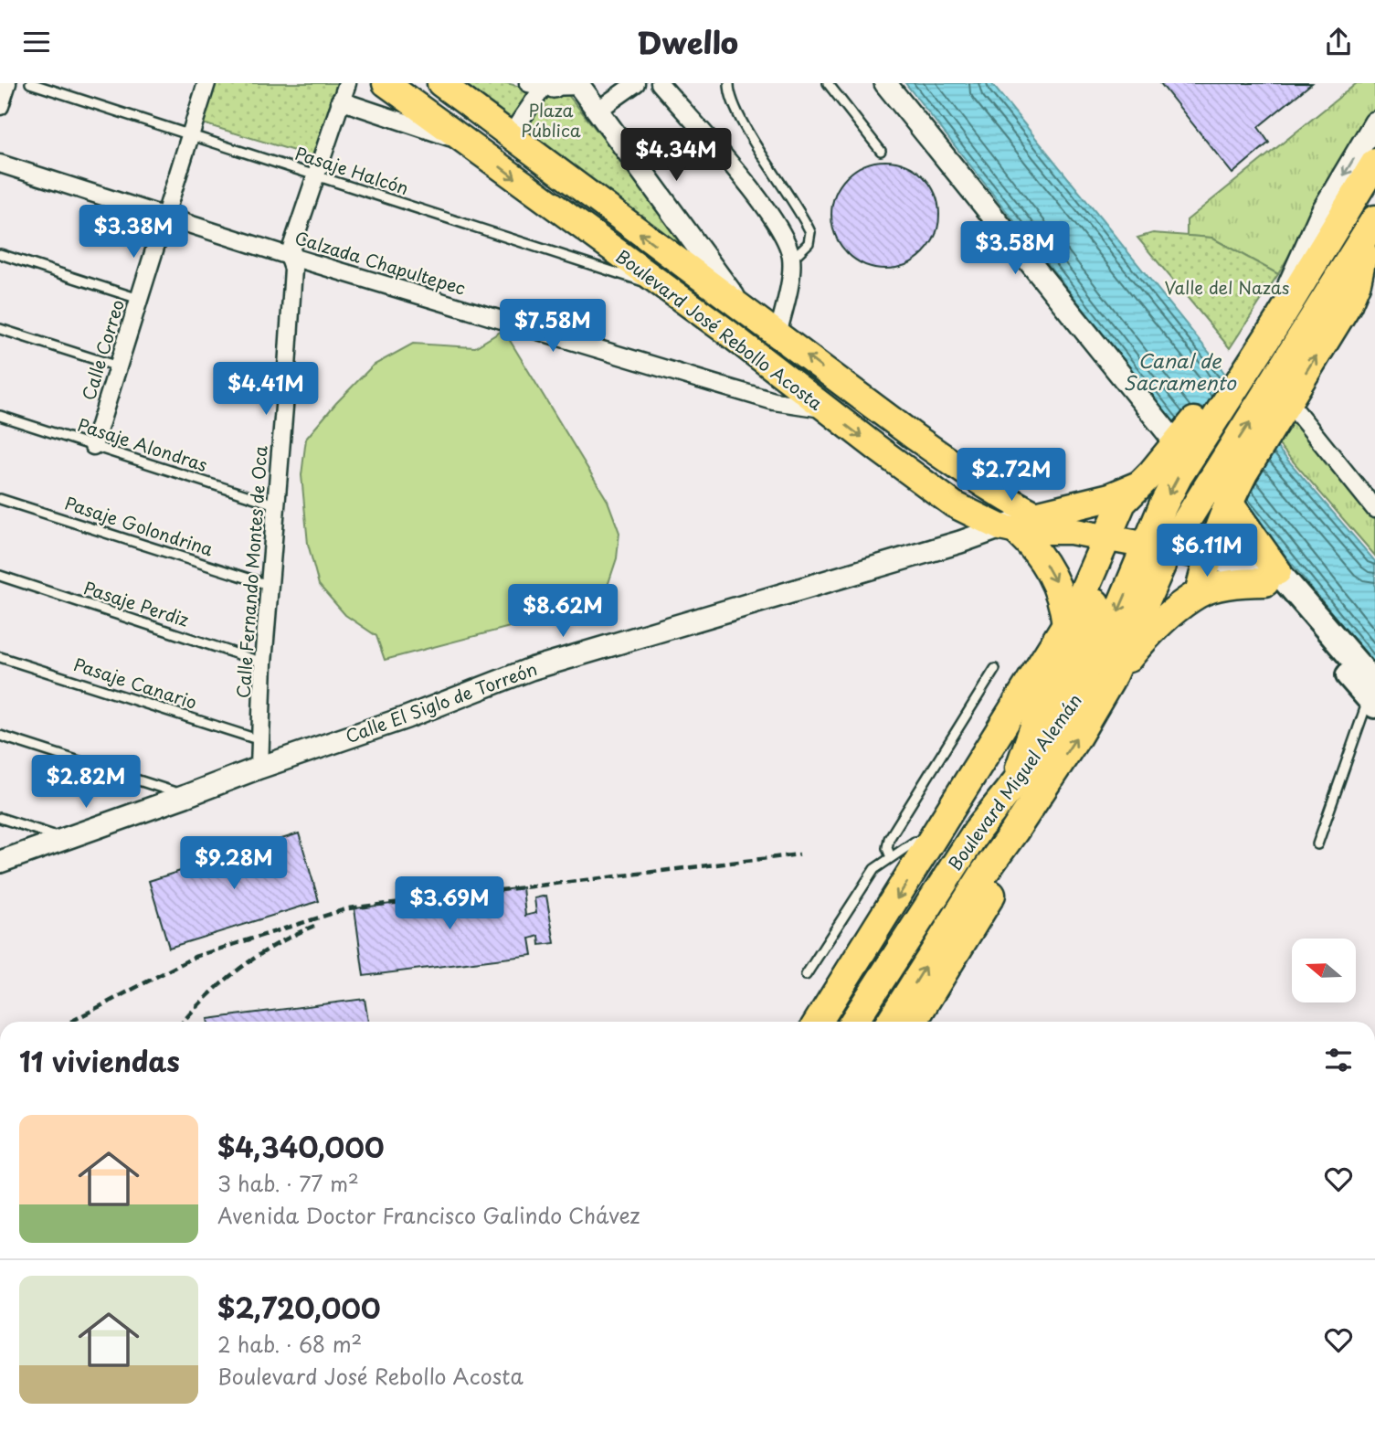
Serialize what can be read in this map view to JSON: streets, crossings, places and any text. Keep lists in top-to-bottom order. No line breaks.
{"streets":{"highway":["Boulevard Miguel Alemán"],"main road":["Boulevard José Rebollo Acosta"],"street":["Calzada Chapultepec","Calle Correo","Calle Fernando Montes de Oca","Calle El Siglo de Torreón"],"lane":["Pasaje Halcón","Pasaje Alondras","Pasaje Golondrina","Pasaje Perdiz","Pasaje Canario"]},"crossings":[["Pasaje Halcón","Boulevard José Rebollo Acosta"],["Pasaje Halcón","Calle Correo"],["Pasaje Halcón","Calle Fernando Montes de Oca"],["Calzada Chapultepec","Boulevard José Rebollo Acosta"],["Calzada Chapultepec","Calle Correo"],["Calzada Chapultepec","Calle Fernando Montes de Oca"],["Boulevard José Rebollo Acosta","Calle El Siglo de Torreón"],["Boulevard José Rebollo Acosta","Boulevard Miguel Alemán"],["Calle Correo","Pasaje Alondras"],["Pasaje Alondras","Calle Fernando Montes de Oca"],["Pasaje Golondrina","Calle Fernando Montes de Oca"],["Calle Fernando Montes de Oca","Pasaje Perdiz"],["Calle Fernando Montes de Oca","Pasaje Canario"],["Calle Fernando Montes de Oca","Calle El Siglo de Torreón"]],"water":["Canal de Sacramento"],"parks":["Plaza Pública","Valle del Nazas"],"north":"left","page":{"header":"Dwello","price":["$4.34M","$3.38M","$3.58M","$7.58M","$4.41M","$2.72M","$6.11M","$8.62M","$2.82M","$9.28M","$3.69M"],"heading":"11 viviendas","list":[{"name":"$4,340,000","note":"3 hab. · 77 m² · Avenida Doctor Francisco Galindo Chávez"},{"name":"$2,720,000","note":"2 hab. · 68 m² · Boulevard José Rebollo Acosta"}]}}
